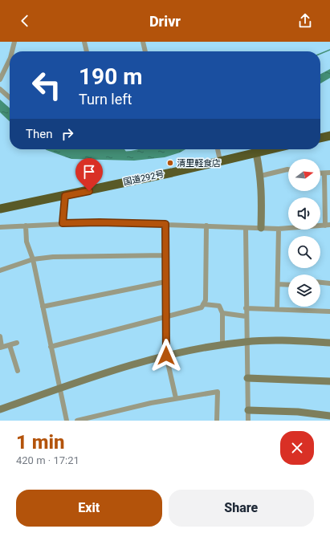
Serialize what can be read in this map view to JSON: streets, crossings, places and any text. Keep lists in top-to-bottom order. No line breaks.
{"streets":{"highway":["国道292号"]},"places":["清里軽食店"],"north":"right","page":{"header":"Drivr","turn":["190 m","Turn left"],"then":"Then","heading":["1 min","420 m · 17:21"],"buttons":["Exit","Share"]}}
